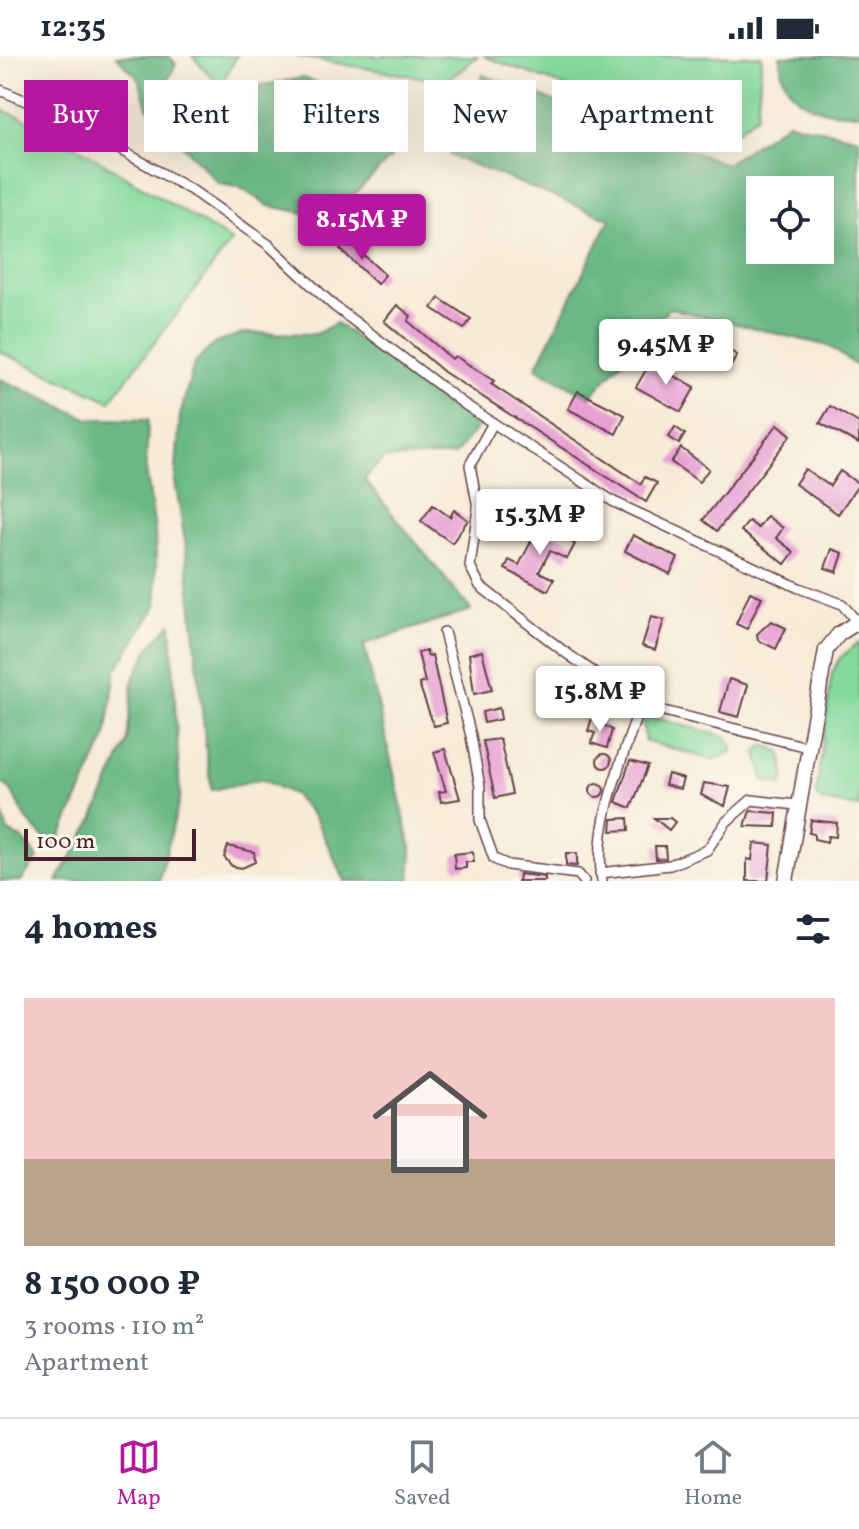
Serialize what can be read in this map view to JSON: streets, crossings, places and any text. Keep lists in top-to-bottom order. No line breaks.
{"scale_bar":"100 m","page":{"status":"12:35","chip":["Buy","Rent","Filters","New","Apartment"],"price":["8.15M ₽","9.45M ₽","15.3M ₽","15.8M ₽"],"scale":"100 m","heading":"4 homes","list":[{"name":"8 150 000 ₽","note":"3 rooms · 110 m² · Apartment"}],"tabs":["Map","Saved","Home"]}}
